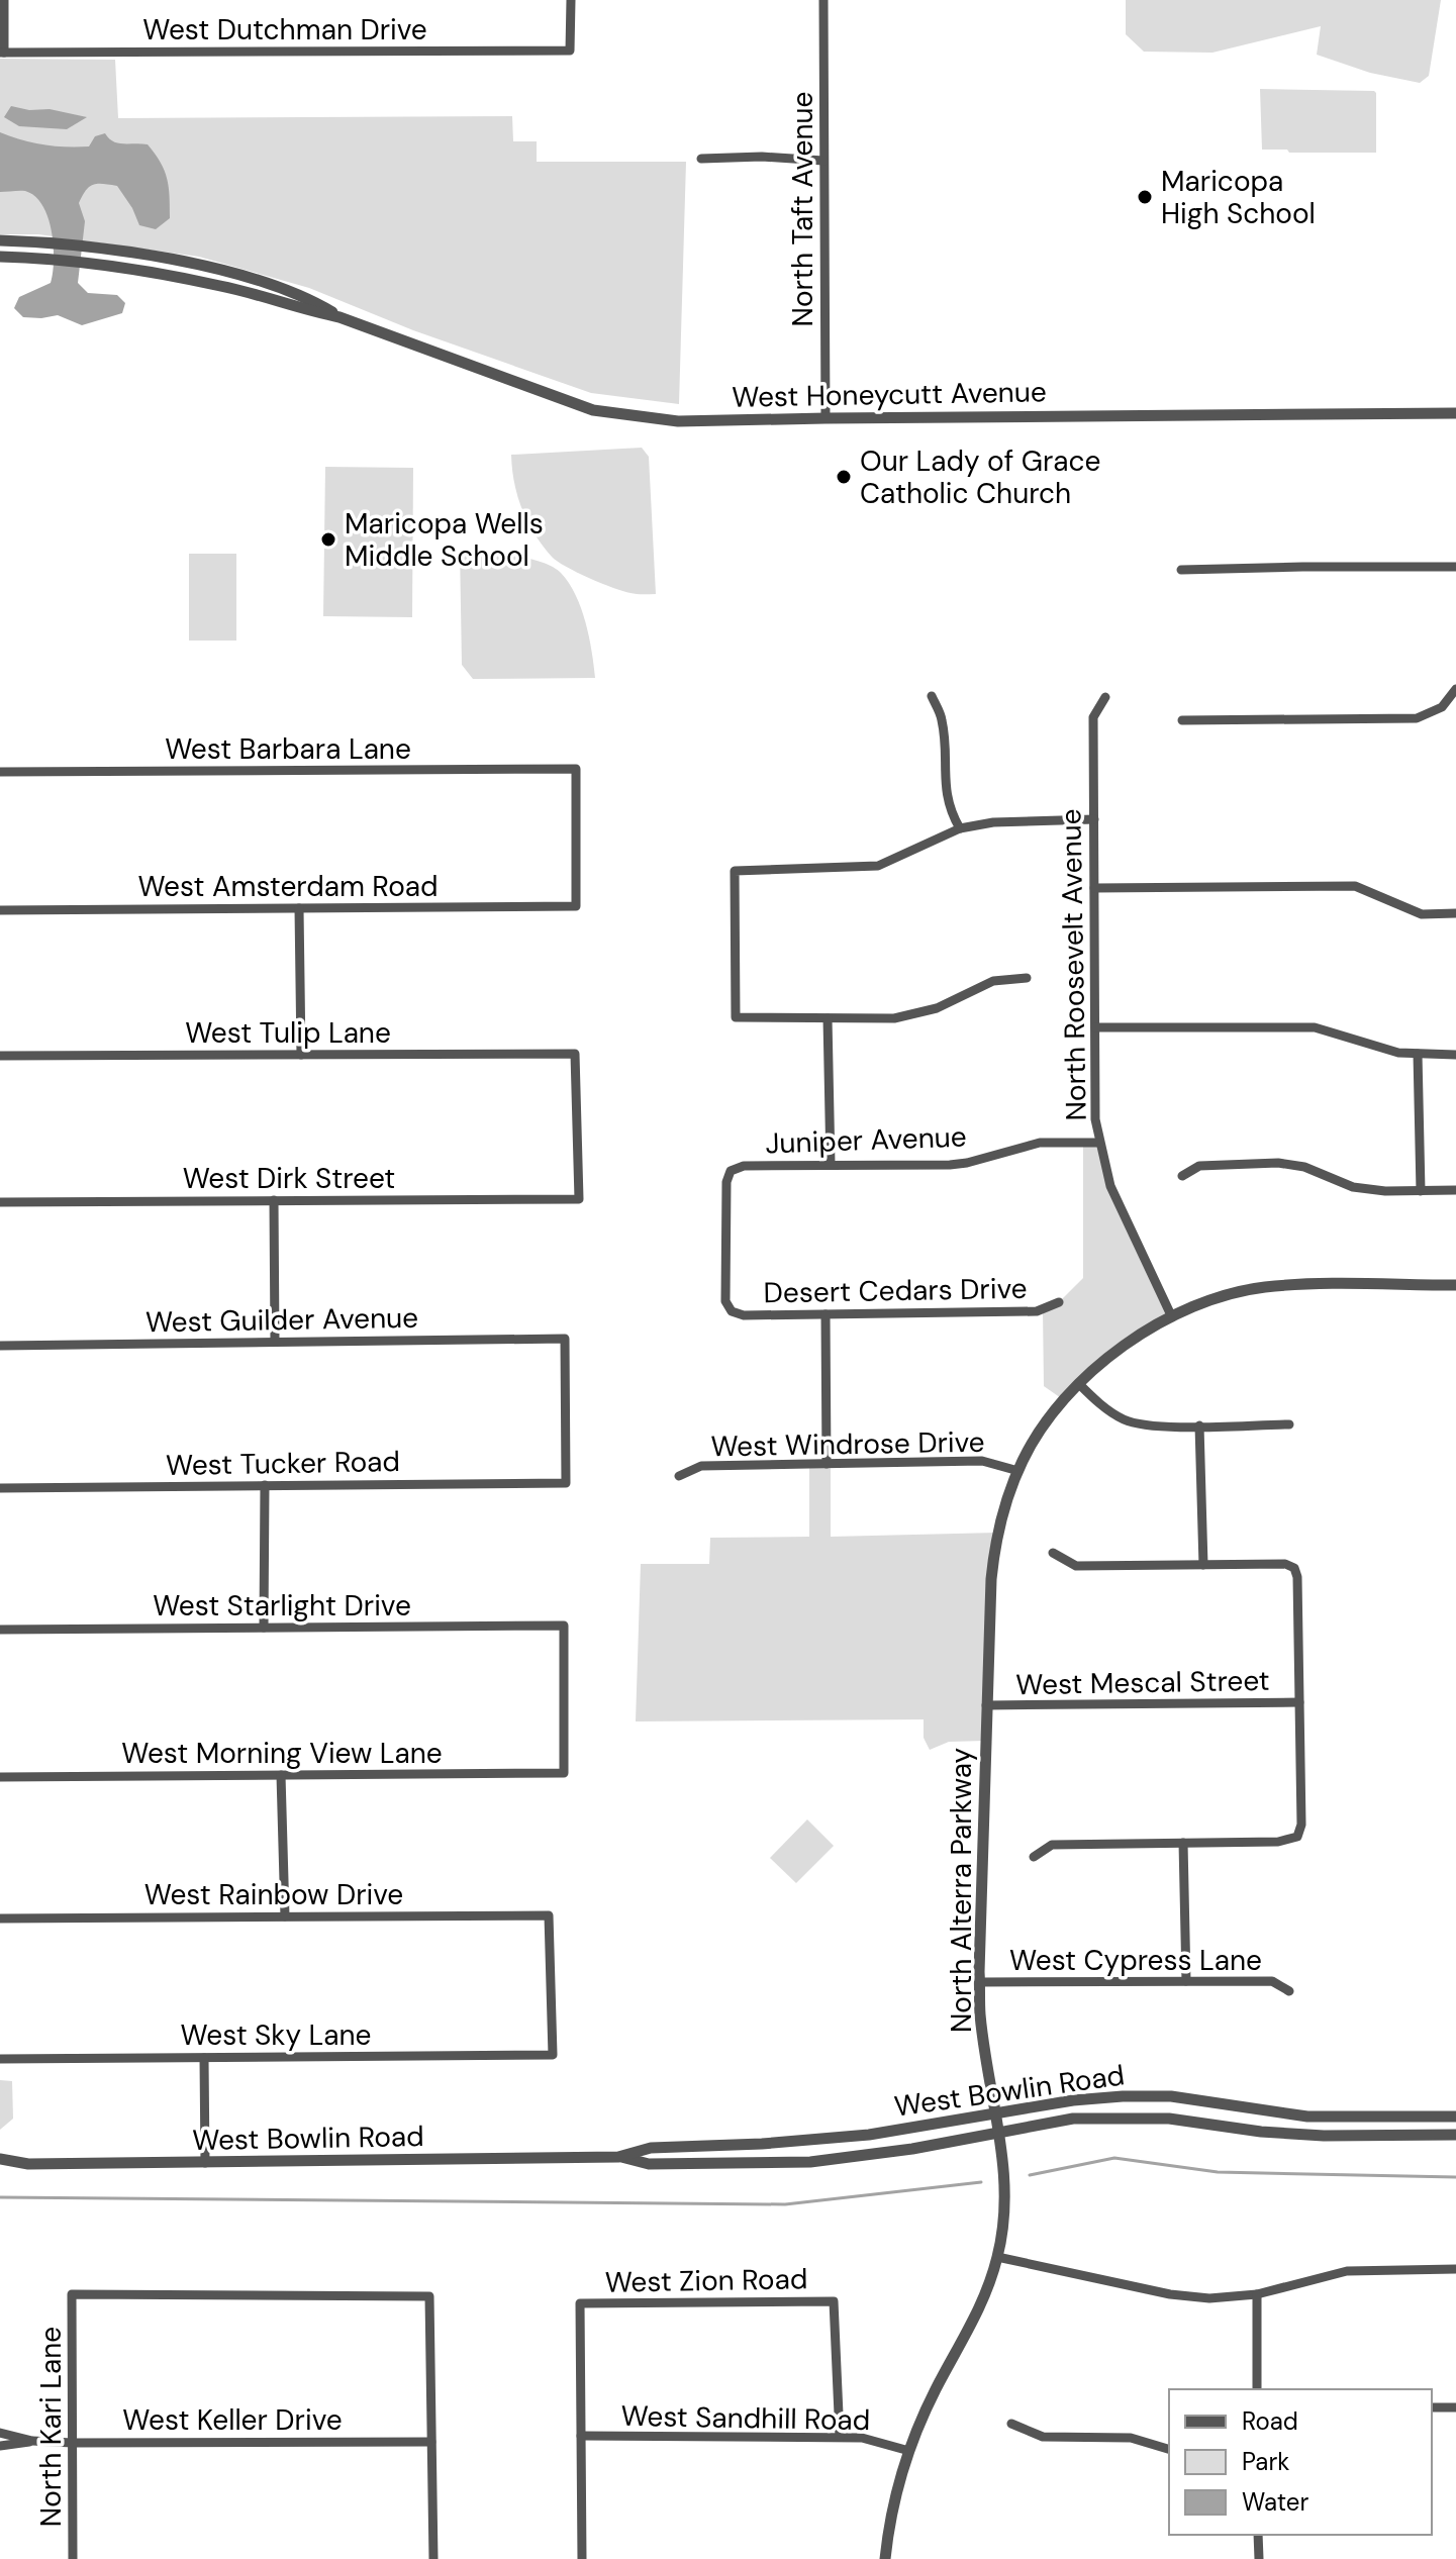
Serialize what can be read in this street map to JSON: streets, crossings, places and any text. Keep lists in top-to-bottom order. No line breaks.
{"streets":{"street":["West Dutchman Drive","North Taft Avenue","West Honeycutt Avenue","West Barbara Lane","West Amsterdam Road","North Roosevelt Avenue","West Tulip Lane","Juniper Avenue","West Dirk Street","Desert Cedars Drive","West Guilder Avenue","West Windrose Drive","West Tucker Road","West Starlight Drive","West Mescal Street","West Morning View Lane","North Alterra Parkway","West Rainbow Drive","West Cypress Lane","West Sky Lane","West Bowlin Road","West Zion Road","West Sandhill Road","West Keller Drive","North Kari Lane"]},"crossings":[["North Taft Avenue","West Honeycutt Avenue"],["West Barbara Lane","West Amsterdam Road"],["North Roosevelt Avenue","Juniper Avenue"],["North Roosevelt Avenue","North Alterra Parkway"],["West Tulip Lane","West Dirk Street"],["Juniper Avenue","Desert Cedars Drive"],["West Guilder Avenue","West Tucker Road"],["West Windrose Drive","North Alterra Parkway"],["West Starlight Drive","West Morning View Lane"],["West Mescal Street","North Alterra Parkway"],["North Alterra Parkway","West Cypress Lane"],["North Alterra Parkway","West Bowlin Road"],["North Alterra Parkway","West Sandhill Road"],["West Rainbow Drive","West Sky Lane"],["West Zion Road","West Sandhill Road"],["West Keller Drive","North Kari Lane"]],"places":["Maricopa High School","Our Lady of Grace Catholic Church","Maricopa Wells Middle School"],"legend":["Road","Park","Water"]}
